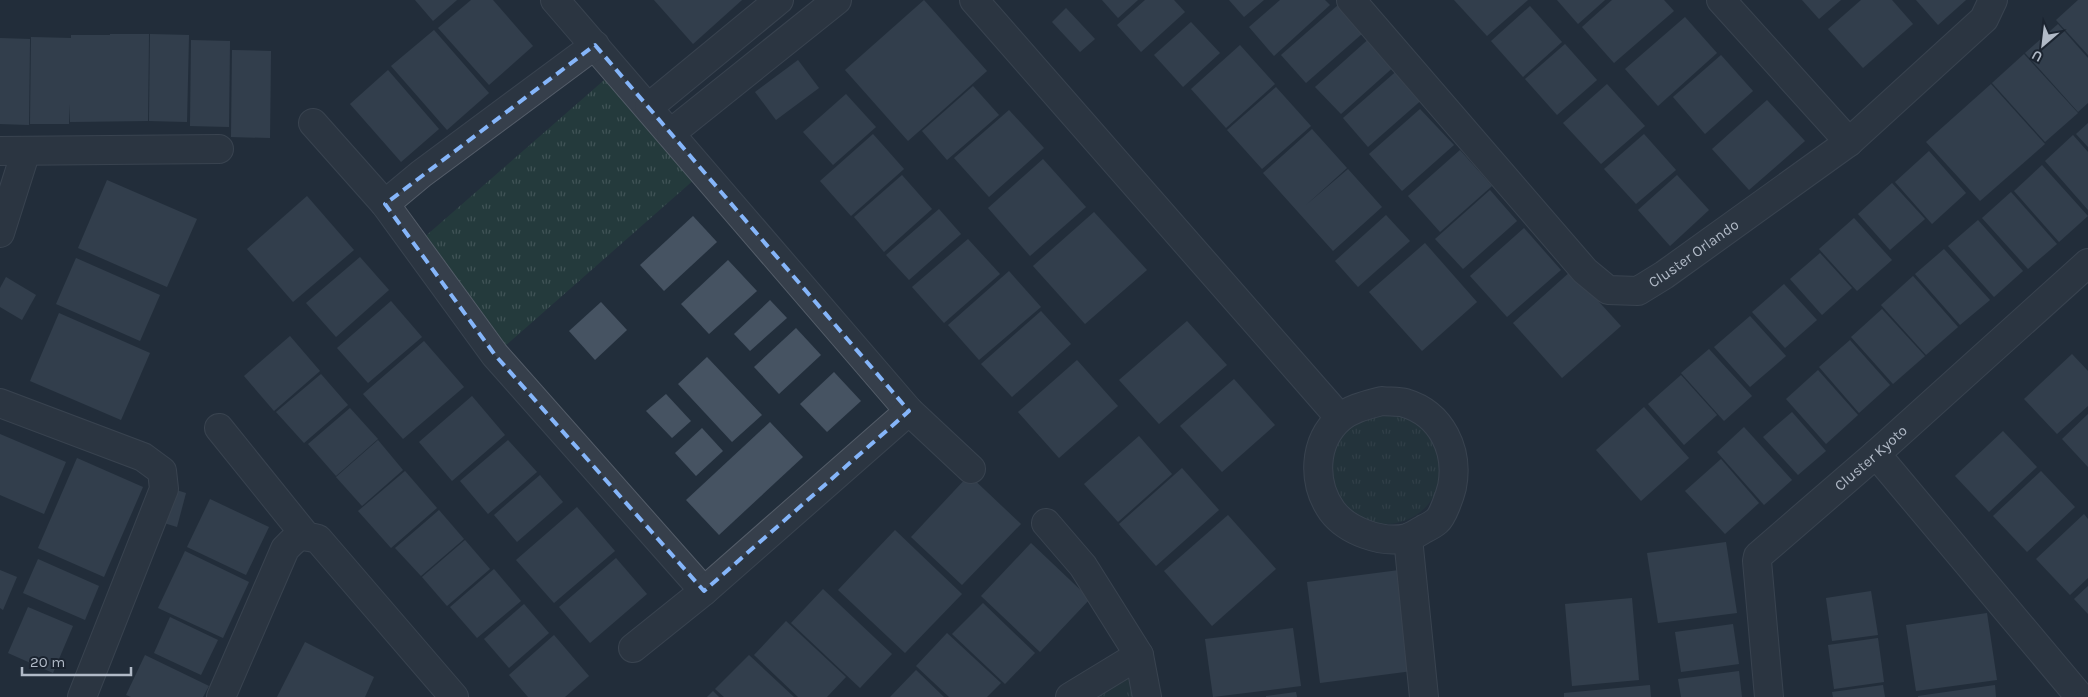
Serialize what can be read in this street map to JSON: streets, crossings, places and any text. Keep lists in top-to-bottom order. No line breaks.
{"streets":{"street":["Cluster Orlando","Cluster Kyoto"]},"scale_bar":"20 m","north":"bottom left"}
